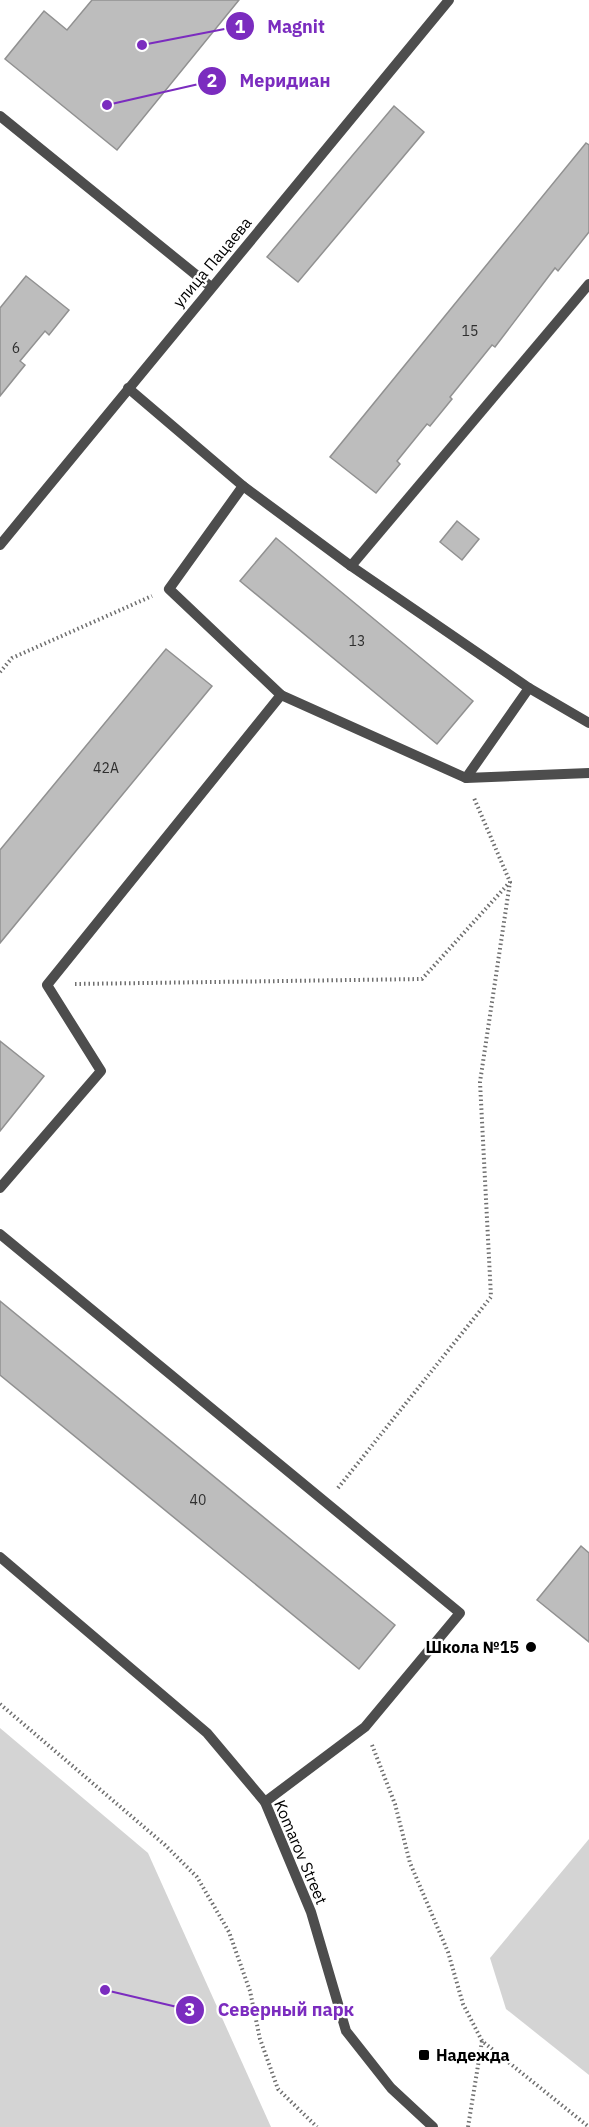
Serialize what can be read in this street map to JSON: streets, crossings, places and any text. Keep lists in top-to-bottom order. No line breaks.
{"streets":{"street":["улица Пацаева","Komarov Street"]},"places":{"other":["Magnit","Меридиан","Школа №15","Северный парк"],"transit":["Надежда"]},"house_numbers":["15","6","13","42А","40"]}
